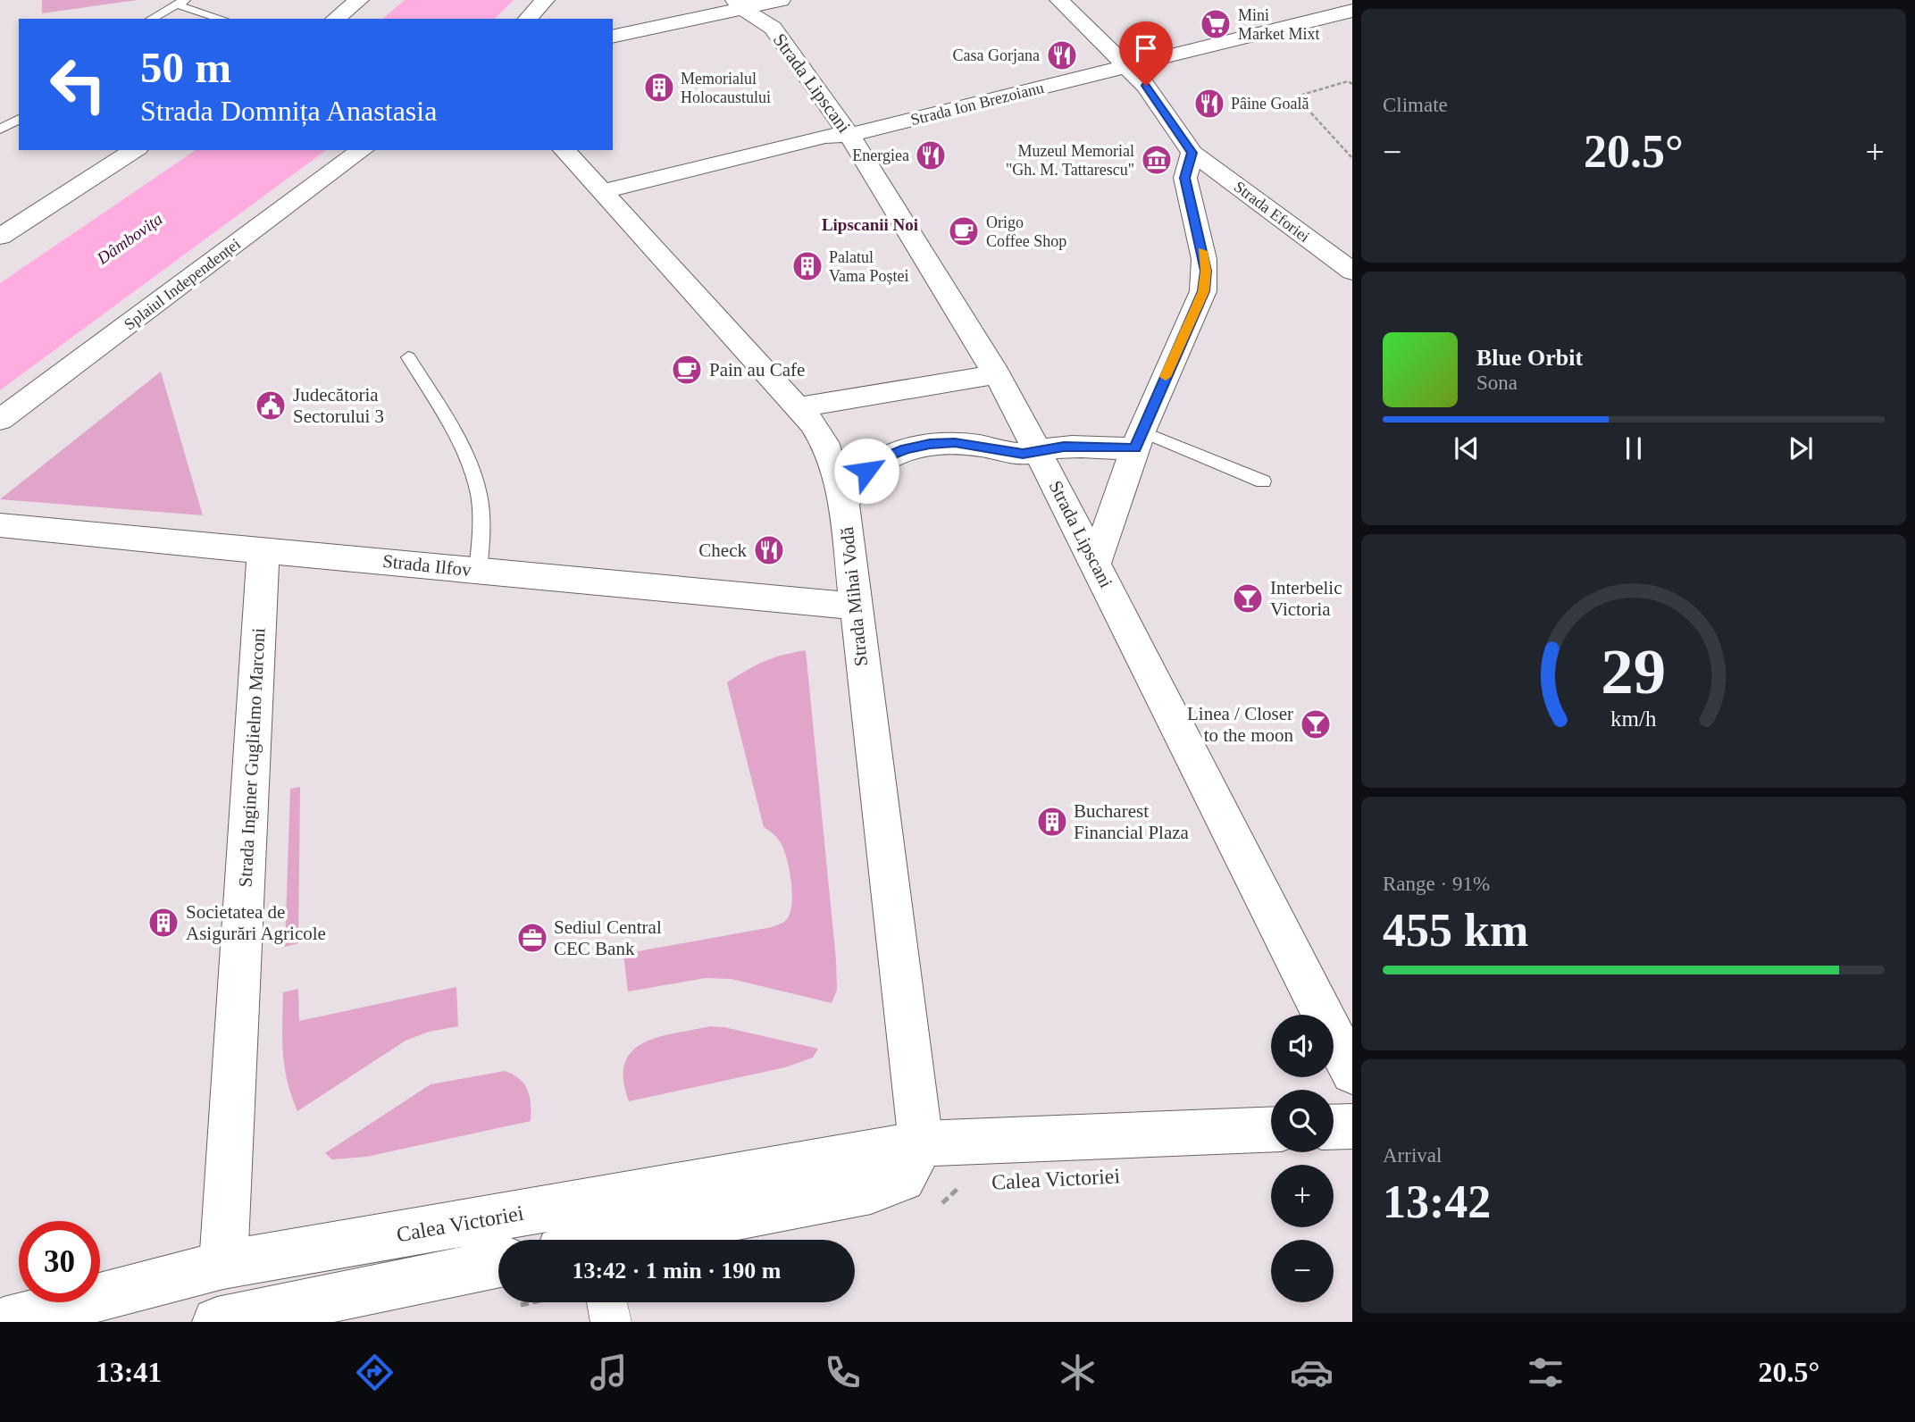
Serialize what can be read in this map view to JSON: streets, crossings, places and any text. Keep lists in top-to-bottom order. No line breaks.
{"streets":{"street":["Strada Lipscani","Strada Ion Brezoianu","Strada Eforiei","Splaiul Independenței","Strada Ilfov","Strada Mihai Vodă","Strada Inginer Guglielmo Marconi","Calea Victoriei"]},"crossings":[["Strada Lipscani","Strada Ion Brezoianu"],["Strada Ion Brezoianu","Strada Eforiei"],["Strada Ion Brezoianu","Strada Mihai Vodă"],["Strada Ilfov","Strada Mihai Vodă"],["Strada Ilfov","Strada Inginer Guglielmo Marconi"],["Strada Mihai Vodă","Calea Victoriei"],["Strada Inginer Guglielmo Marconi","Calea Victoriei"]],"districts":["Lipscanii Noi"],"water":["Dâmbovița"],"places":{"supermarket":["Mini Market Mixt"],"restaurant":["Casa Gorjana","Pâine Goală","Energiea","Check"],"building":["Memorialul Holocaustului","Palatul Vama Poștei","Bucharest Financial Plaza","Societatea de Asigurări Agricole"],"museum":["Muzeul Memorial \"Gh. M. Tattarescu\""],"cafe":["Origo Coffee Shop","Pain au Cafe"],"public building":["Judecătoria Sectorului 3"],"bar":["Interbelic Victoria","Linea / Closer to the moon"],"office":["Sediul Central CEC Bank"]},"page":{"tile":["Climate",["Range · 91%","455 km"],["Arrival","13:42"]],"turn":["50 m","Strada Domnița Anastasia"],"heat":["−","20.5°","+"],"song":["Blue Orbit","Sona"],"map_buttons":["+","−"],"limit":"30","trip":"13:42 · 1 min · 190 m","tabs":["13:41","20.5°"],"gauge":["29","km/h"]}}
